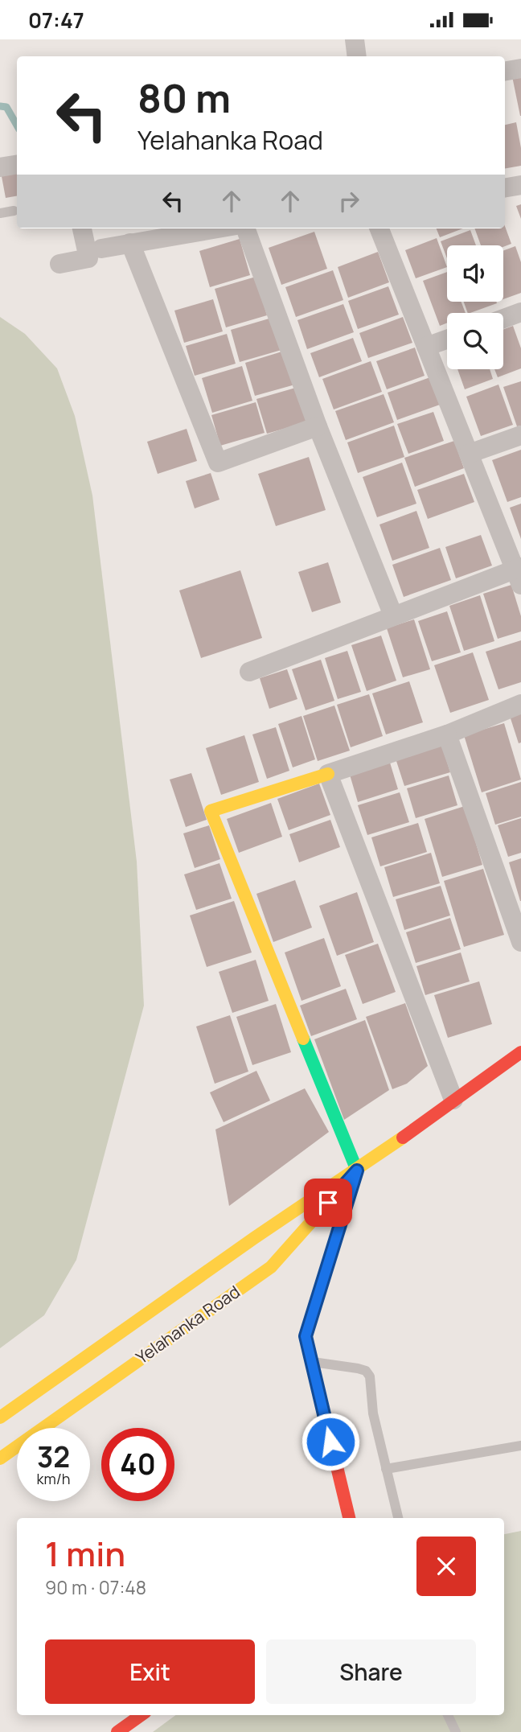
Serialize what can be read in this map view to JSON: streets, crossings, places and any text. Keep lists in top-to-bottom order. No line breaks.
{"streets":{"main road":["Yelahanka Road"]},"page":{"status":"07:47","turn":["80 m","Yelahanka Road"],"speed":"32 km/h","limit":"40","heading":["1 min","90 m · 07:48"],"buttons":["Exit","Share"]}}
